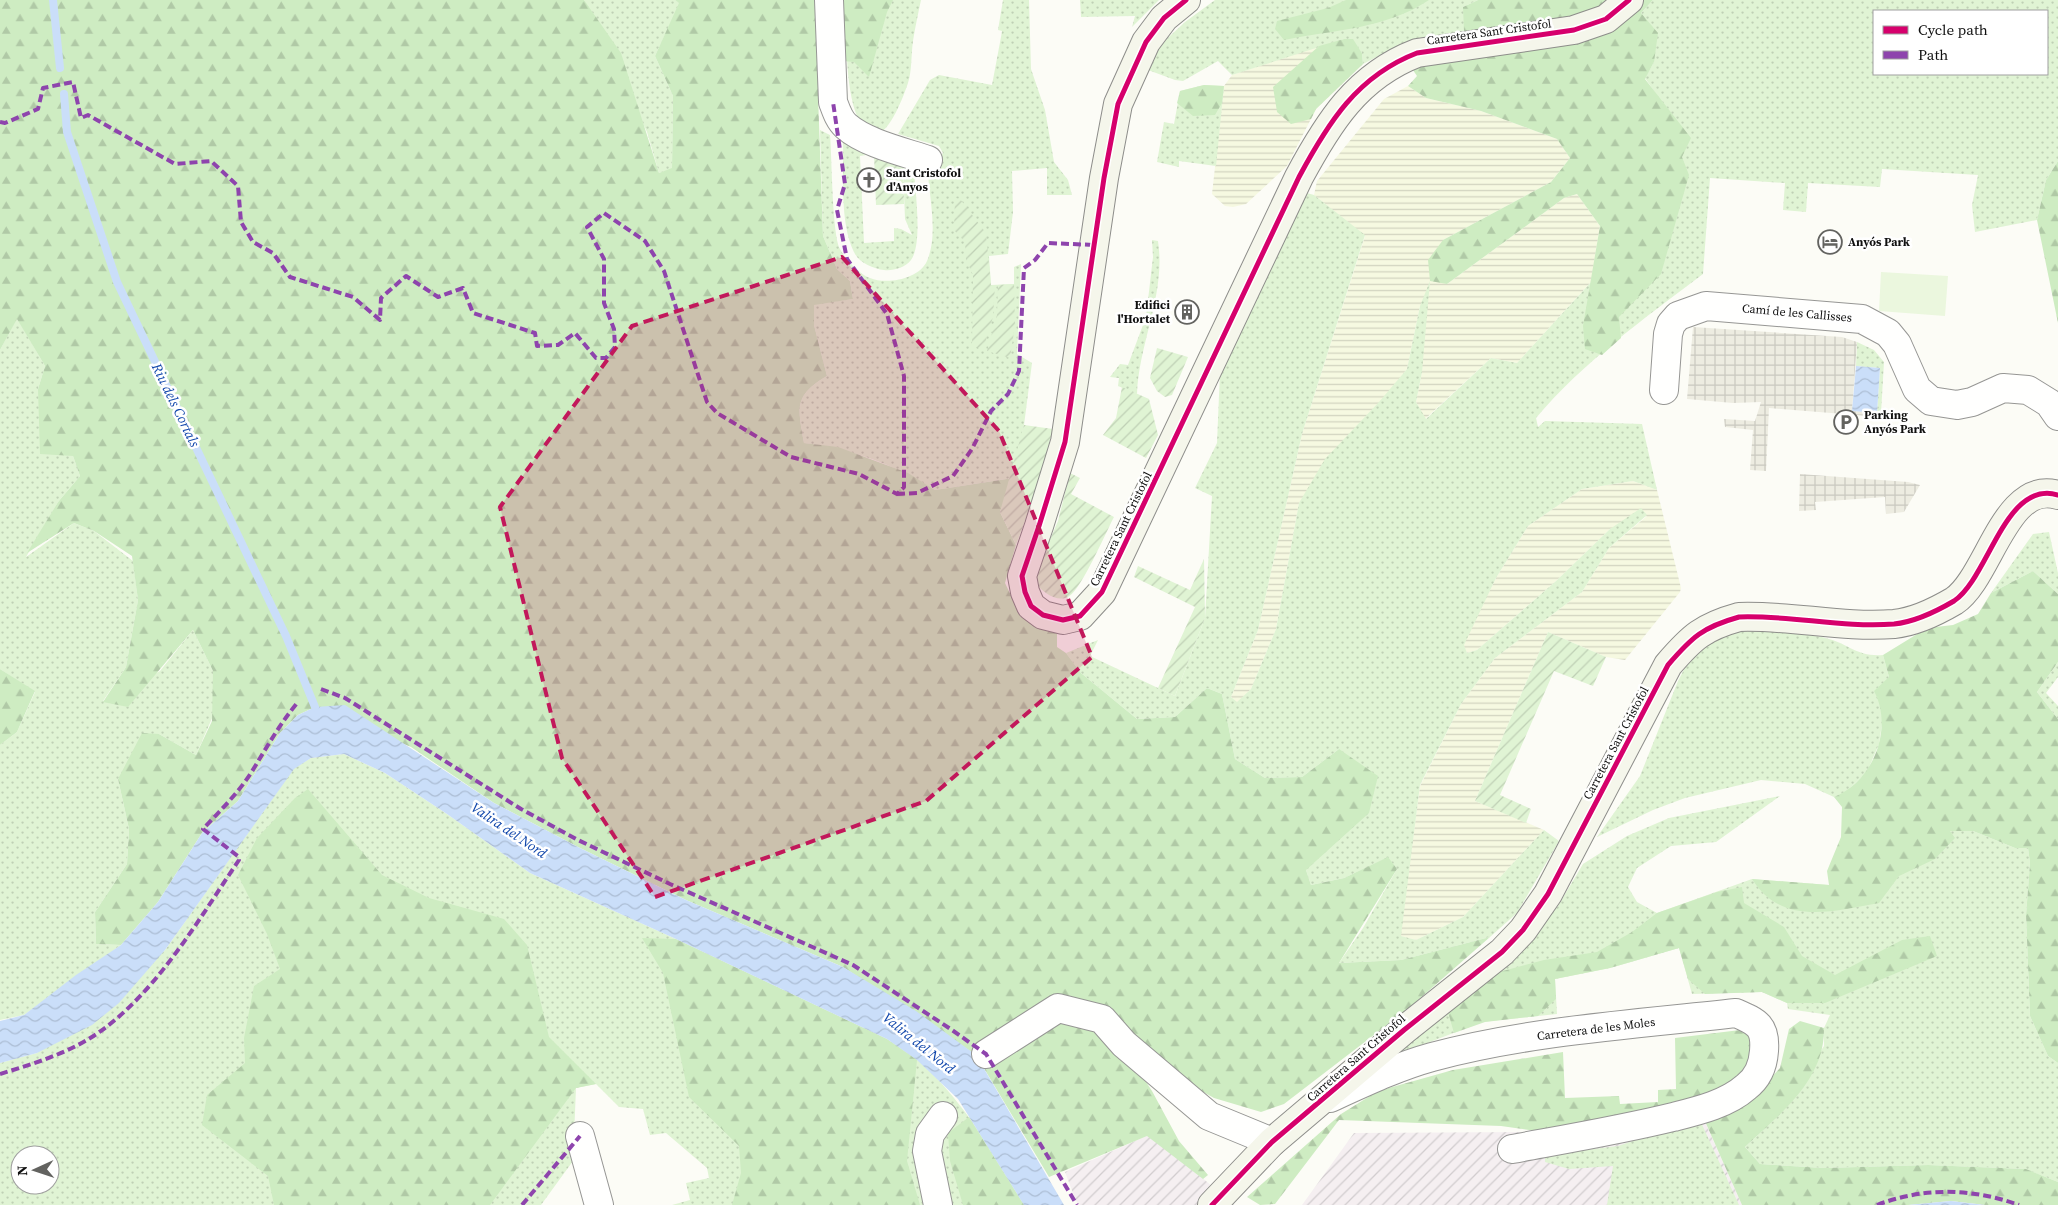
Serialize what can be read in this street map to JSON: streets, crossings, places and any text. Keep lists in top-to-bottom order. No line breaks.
{"streets":{"main road":["Carretera Sant Cristofol"],"street":["Camí de les Callisses","Carretera de les Moles"]},"crossings":[["Carretera Sant Cristofol","Carretera de les Moles"]],"water":["Riu dels Cortals","Valira del Nord"],"places":{"church":["Sant Cristofol d'Anyos"],"hotel":["Anyós Park"],"building":["Edifici l'Hortalet"],"parking":["Parking Anyós Park"]},"legend":["Cycle path","Path"],"north":"left"}
